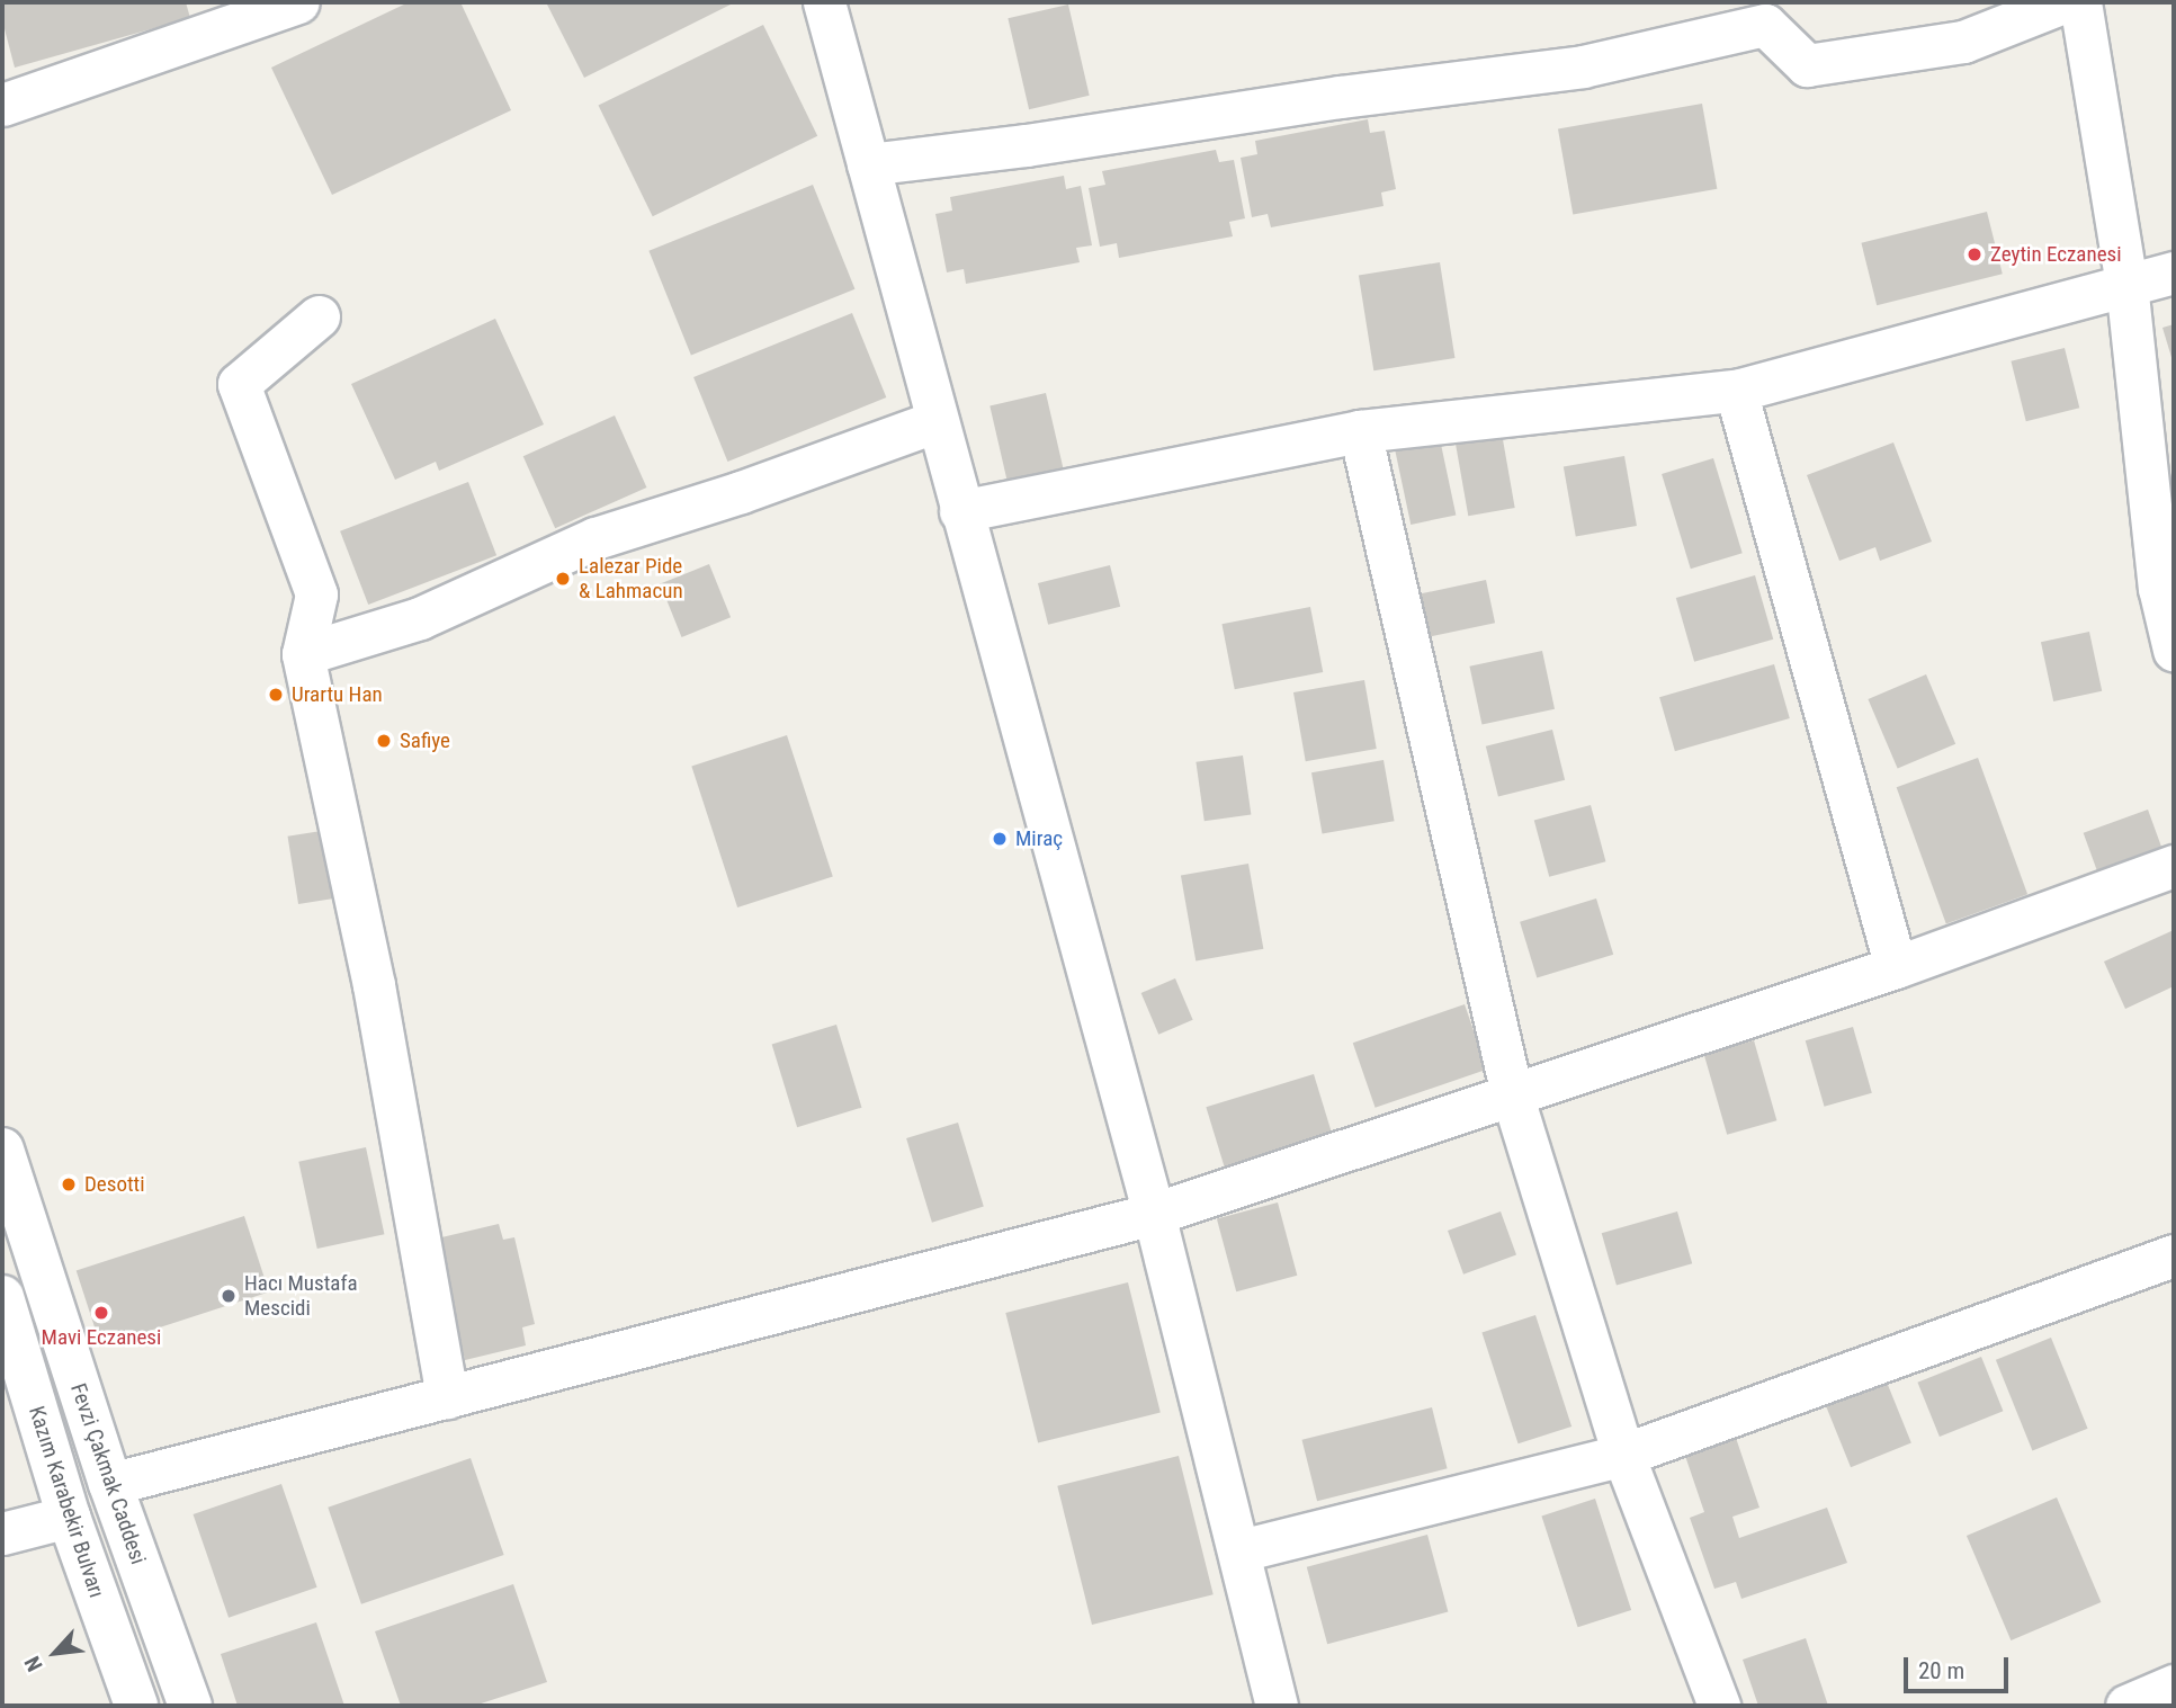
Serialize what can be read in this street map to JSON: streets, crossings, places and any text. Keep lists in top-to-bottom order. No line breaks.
{"streets":{"main road":["Fevzi Çakmak Caddesi","Kazım Karabekir Bulvarı"]},"places":["Zeytin Eczanesi","Lalezar Pide & Lahmacun","Urartu Han","Safiye","Miraç","Desotti","Hacı Mustafa Mescidi","Mavi Eczanesi"],"scale_bar":"20 m","north":"bottom left"}
